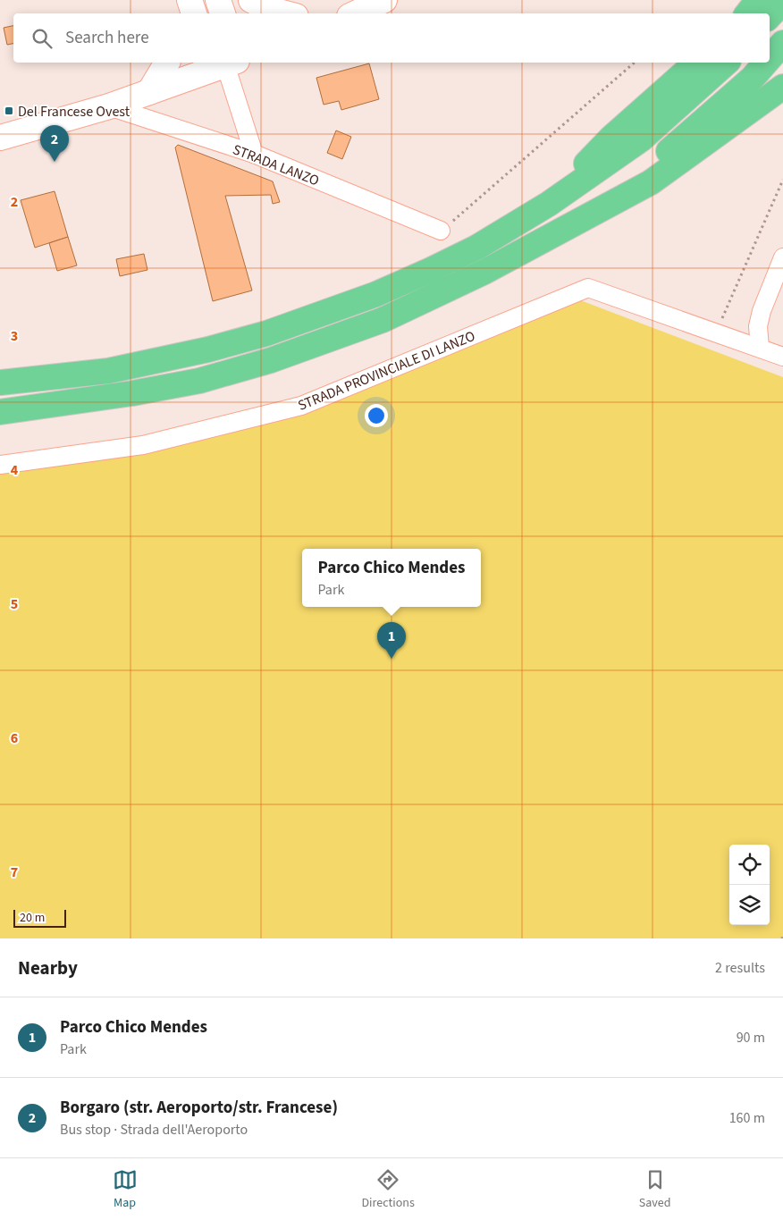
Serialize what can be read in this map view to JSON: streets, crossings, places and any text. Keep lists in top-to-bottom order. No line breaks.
{"streets":{"street":["STRADA LANZO","STRADA PROVINCIALE DI LANZO"]},"places":{"transit":["Del Francese Ovest"]},"scale_bar":"20 m","page":{"search":"Search here","pins":["2","1"],"popup":["Parco Chico Mendes","Park"],"scale":"20 m","heading":["Nearby","2 results"],"list":[{"mark":"1","name":"Parco Chico Mendes","note":"Park","value":"90 m"},{"mark":"2","name":"Borgaro (str. Aeroporto/str. Francese)","note":"Bus stop · Strada dell'Aeroporto","value":"160 m"}],"nav":["Map","Directions","Saved"]},"grid":{"rows":["2","3","4","5","6","7"]}}
